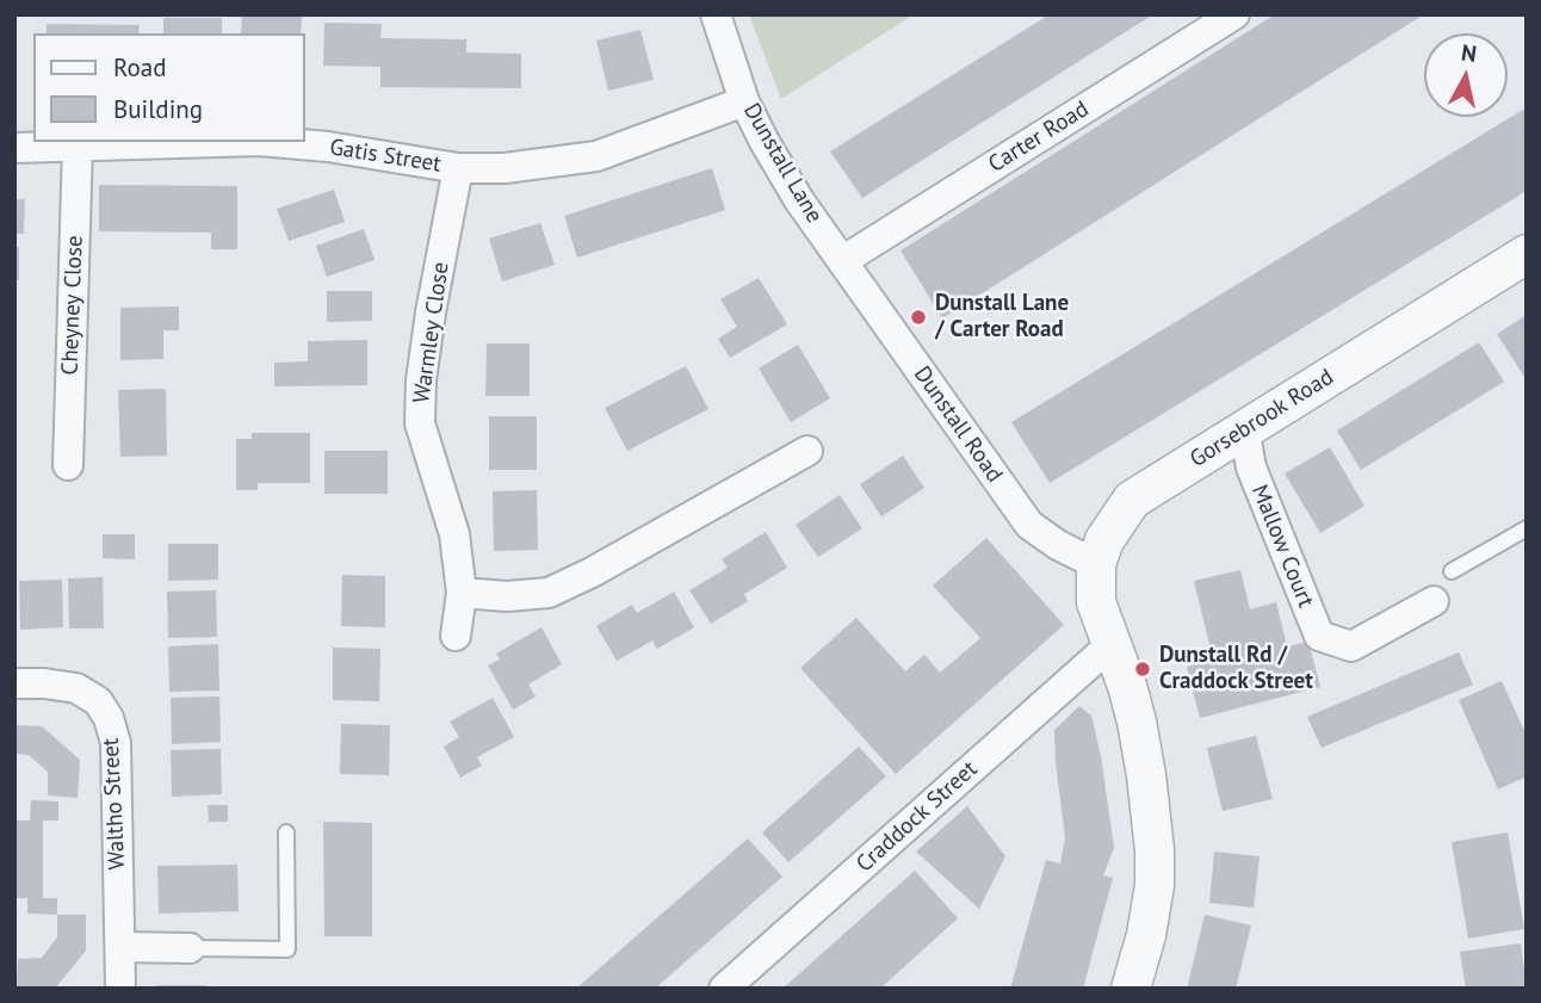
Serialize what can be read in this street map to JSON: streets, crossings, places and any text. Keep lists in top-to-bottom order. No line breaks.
{"streets":{"street":["Carter Road","Gatis Street","Dunstall Lane","Cheyney Close","Warmley Close","Gorsebrook Road","Dunstall Road","Mallow Court","Waltho Street","Craddock Street"]},"crossings":[["Carter Road","Dunstall Lane"],["Carter Road","Dunstall Road"],["Gatis Street","Dunstall Lane"],["Gatis Street","Cheyney Close"],["Gatis Street","Warmley Close"],["Dunstall Lane","Dunstall Road"],["Gorsebrook Road","Dunstall Road"],["Gorsebrook Road","Mallow Court"],["Gorsebrook Road","Craddock Street"]],"places":["Dunstall Lane / Carter Road","Dunstall Rd / Craddock Street"],"legend":["Road","Building"],"north":"top"}
